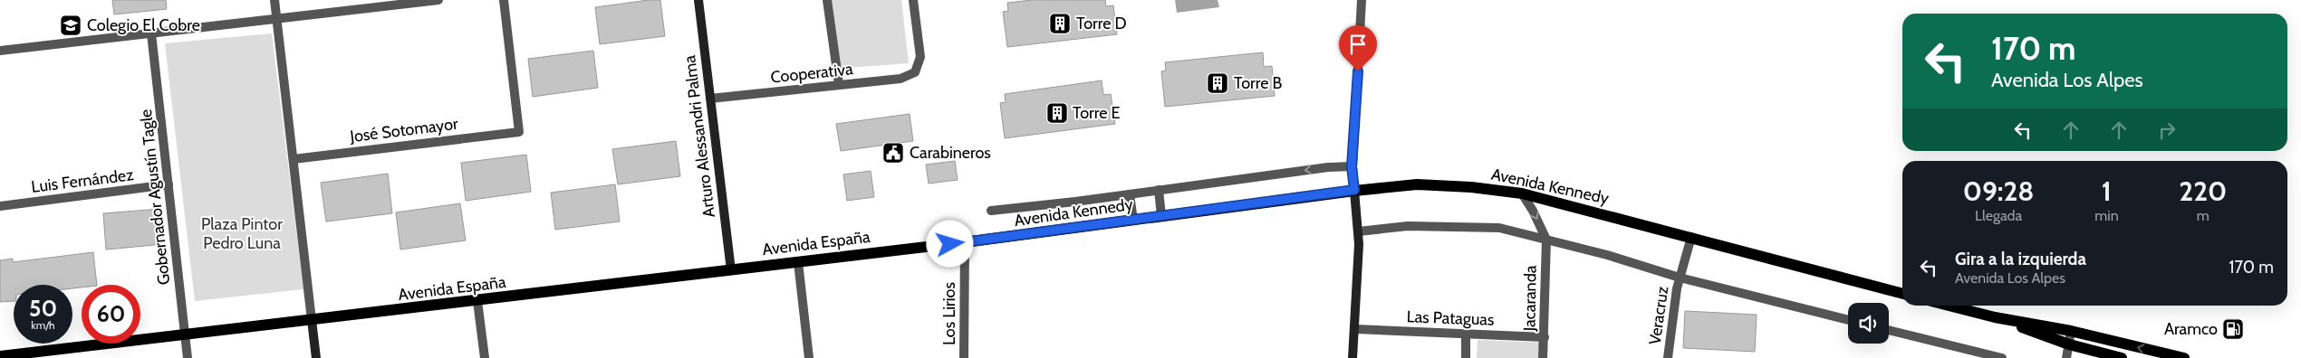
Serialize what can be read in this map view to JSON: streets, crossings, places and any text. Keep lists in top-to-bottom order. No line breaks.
{"streets":{"main road":["Avenida Kennedy","Avenida España"],"street":["Cooperativa","José Sotomayor","Arturo Alessandri Palma","Luis Fernández","Gobernador Agustín Tagle","Jacaranda","Los Lirios","Veracruz","Las Pataguas"]},"crossings":[["Cooperativa","Arturo Alessandri Palma"],["Arturo Alessandri Palma","Avenida España"],["Luis Fernández","Gobernador Agustín Tagle"],["Avenida Kennedy","Avenida España"],["Avenida Kennedy","Los Lirios"],["Avenida Kennedy","Veracruz"],["Gobernador Agustín Tagle","Avenida España"],["Jacaranda","Las Pataguas"]],"parks":["Plaza Pintor Pedro Luna"],"places":{"building":["Torre D","Torre B","Torre E"],"school or university":["Colegio El Cobre"],"public building":["Carabineros"],"fuel station":["Aramco"]},"page":{"turn":["170 m","Avenida Los Alpes"],"eta":["09:28","Llegada","1","min","220","m"],"list":[{"name":"Gira a la izquierda","note":"Avenida Los Alpes","value":"170 m"}],"speed":"50 km/h","limit":"60"}}
